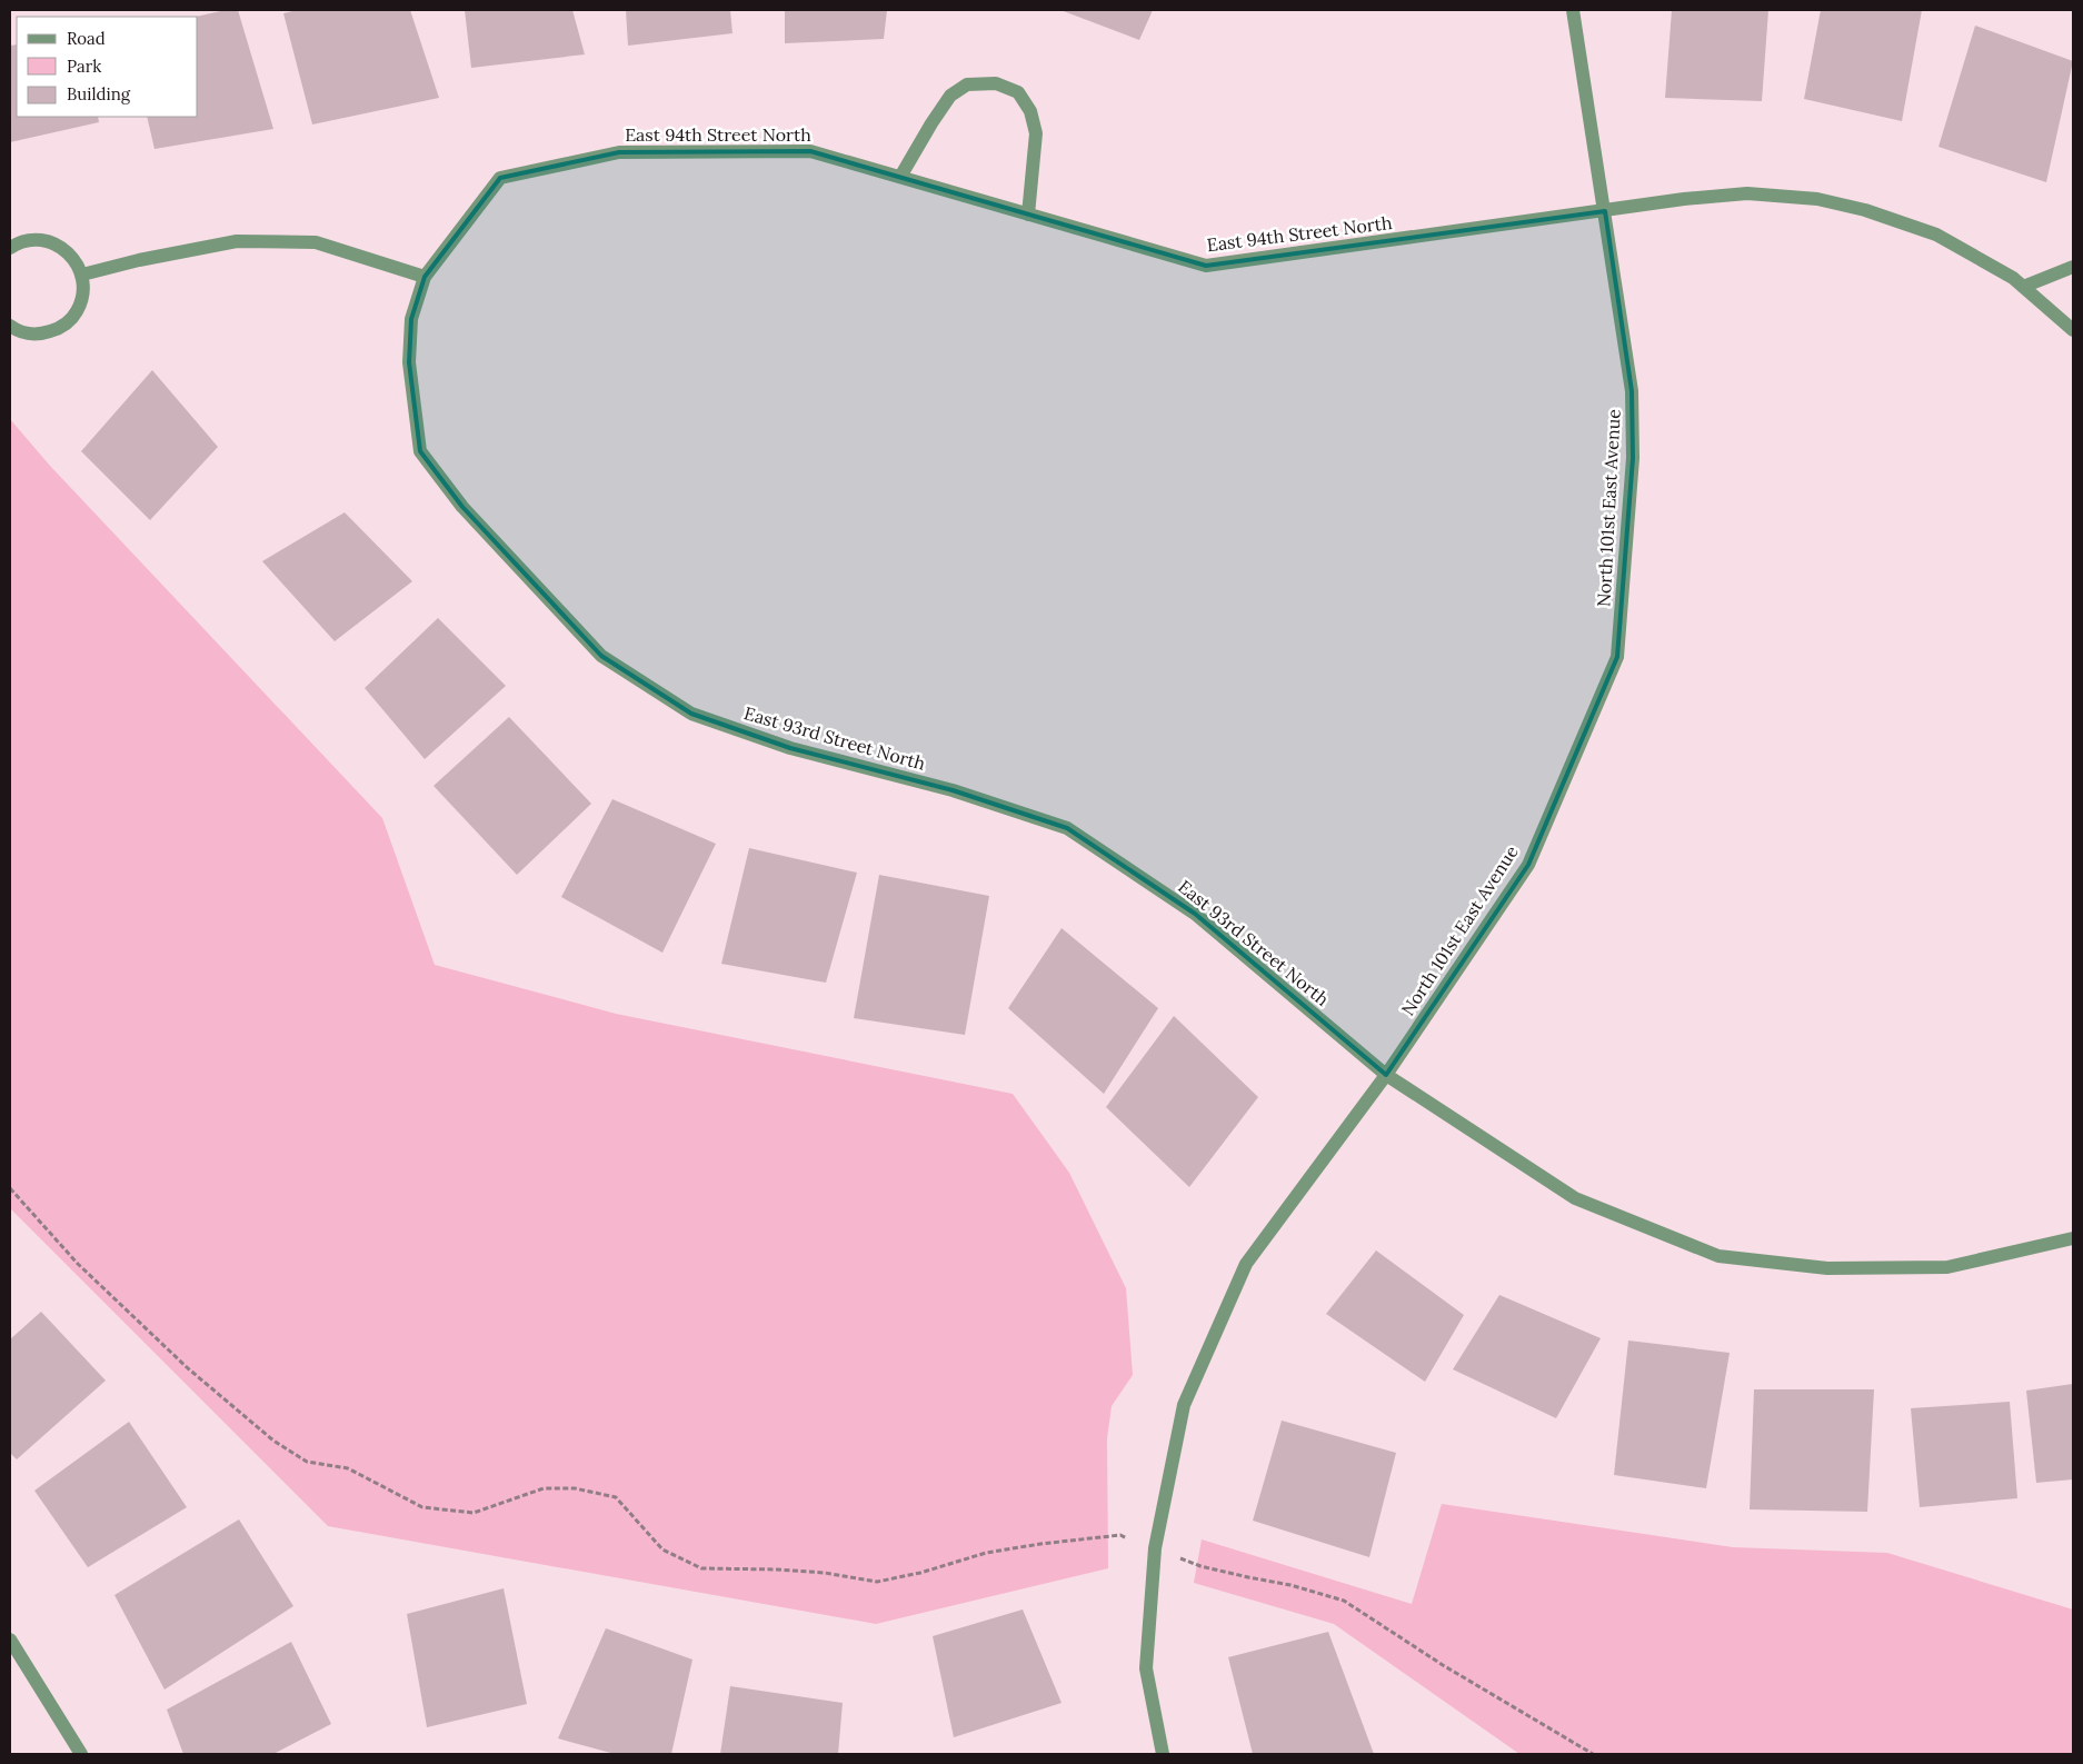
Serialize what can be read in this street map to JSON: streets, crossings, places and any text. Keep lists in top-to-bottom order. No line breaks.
{"streets":{"street":["East 94th Street North","North 101st East Avenue","East 93rd Street North"]},"crossings":[["East 94th Street North","North 101st East Avenue"],["East 94th Street North","East 93rd Street North"],["North 101st East Avenue","East 93rd Street North"]],"legend":["Road","Park","Building"]}
